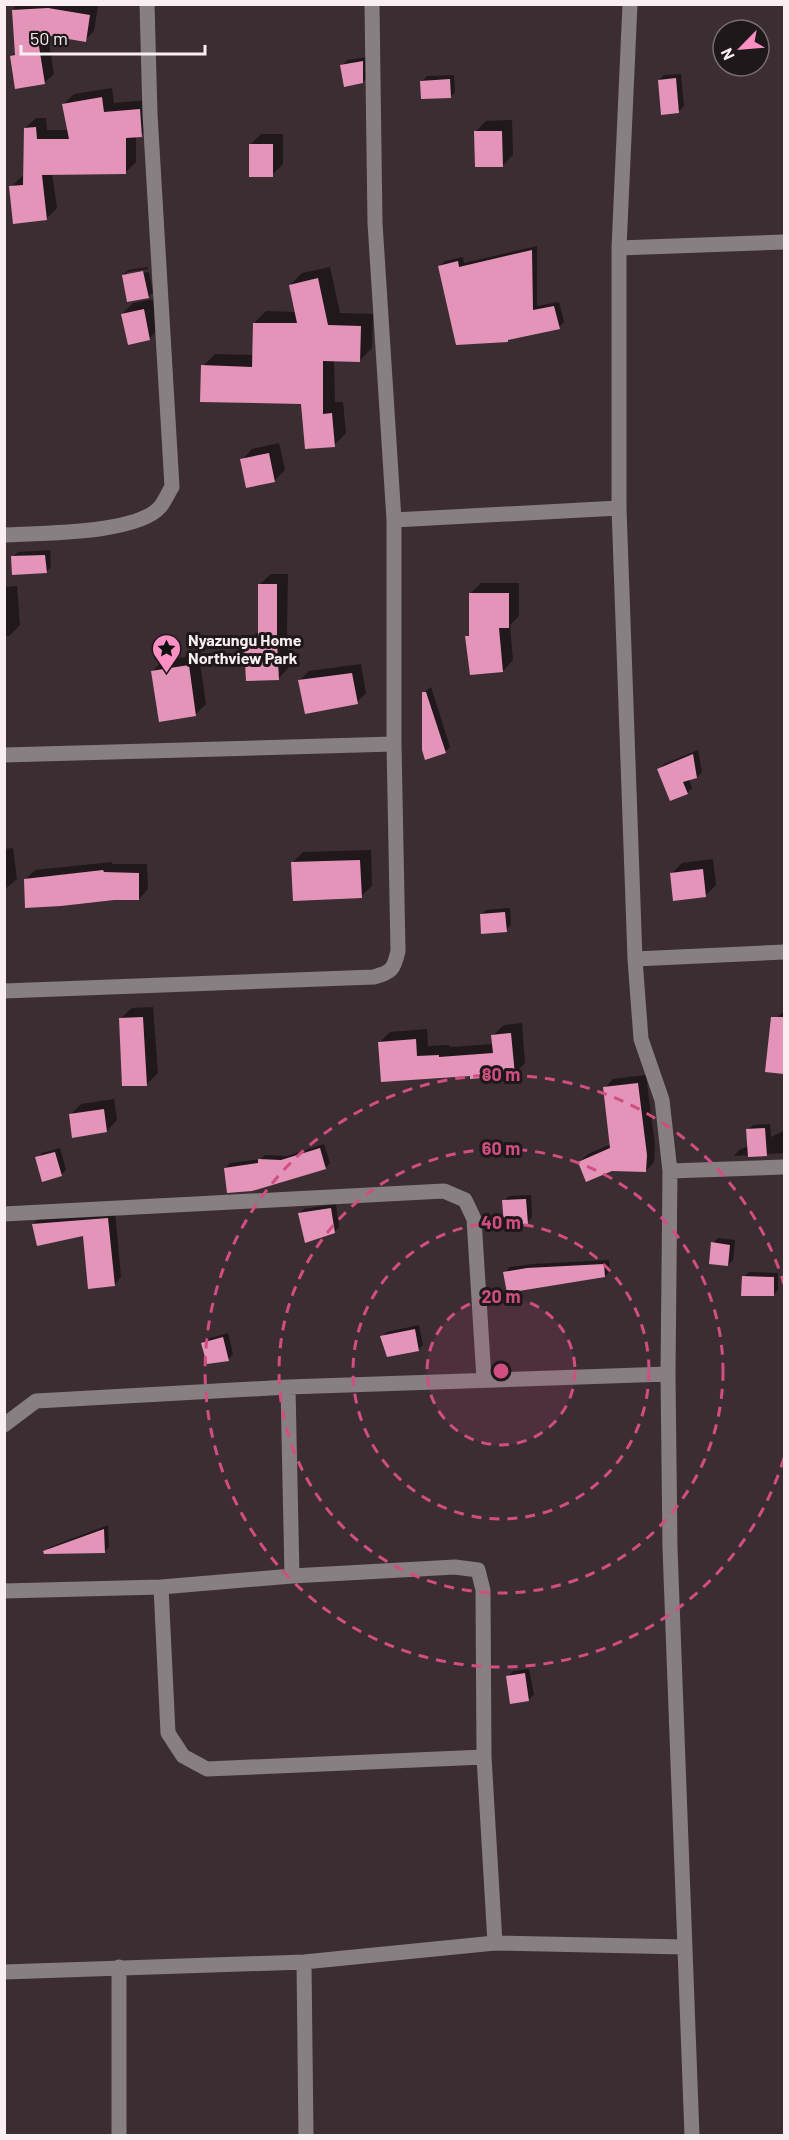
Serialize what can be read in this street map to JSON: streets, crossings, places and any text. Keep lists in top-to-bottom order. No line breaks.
{"places":{"place":["Nyazungu Home Northview Park"]},"scale_bar":"50 m","north":"bottom left","rings":["80 m","60 m","40 m","20 m"]}
